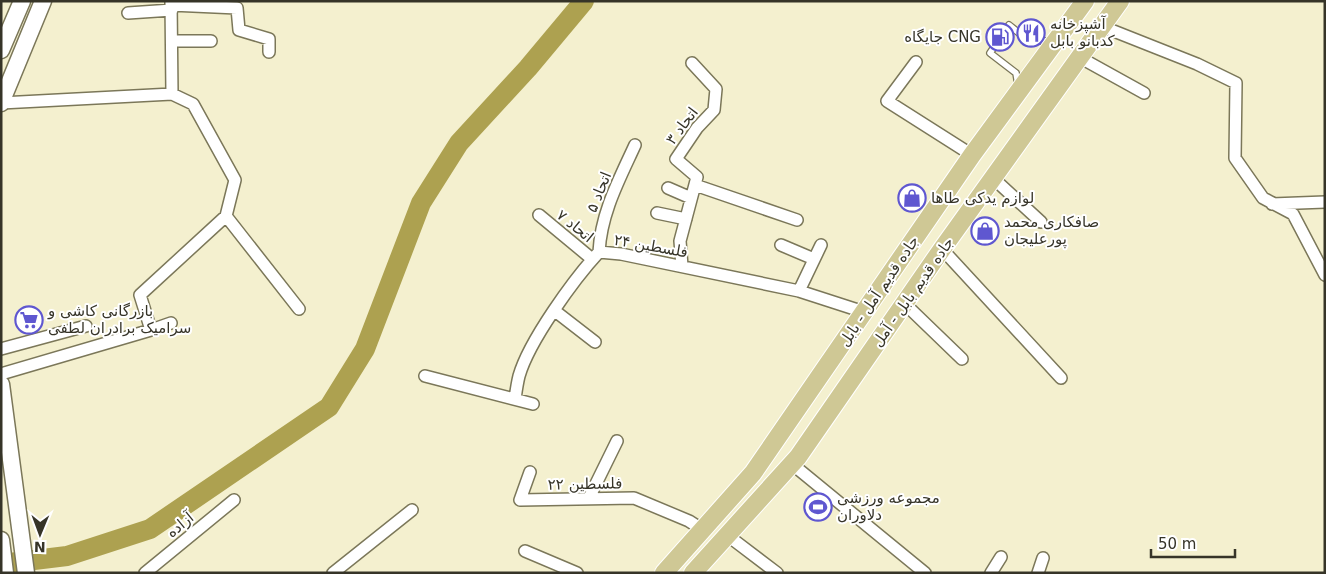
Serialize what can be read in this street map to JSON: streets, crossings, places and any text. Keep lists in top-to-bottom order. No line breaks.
{"streets":{"main road":["جاده قدیم آمل - بابل","جاده قدیم بابل - آمل"],"street":["اتحاد ۳","اتحاد ۵","اتحاد ۷","فلسطین ۲۴","فلسطین ۲۲","آزاده"]},"crossings":[["اتحاد ۵","اتحاد ۷"],["اتحاد ۵","فلسطین ۲۴"],["اتحاد ۷","فلسطین ۲۴"],["فلسطین ۲۴","جاده قدیم آمل - بابل"],["جاده قدیم آمل - بابل","فلسطین ۲۲"]],"places":{"restaurant":["آشپزخانه کدبانو بابل"],"fuel station":["جایگاه CNG"],"shop":["لوازم یدکی طاها","صافکاری محمد پورعلیجان"],"supermarket":["بازرگانی کاشی و سرامیک برادران لطفی"],"sports":["مجموعه ورزشی دلاوران"]},"scale_bar":"50 m","north":"bottom"}
